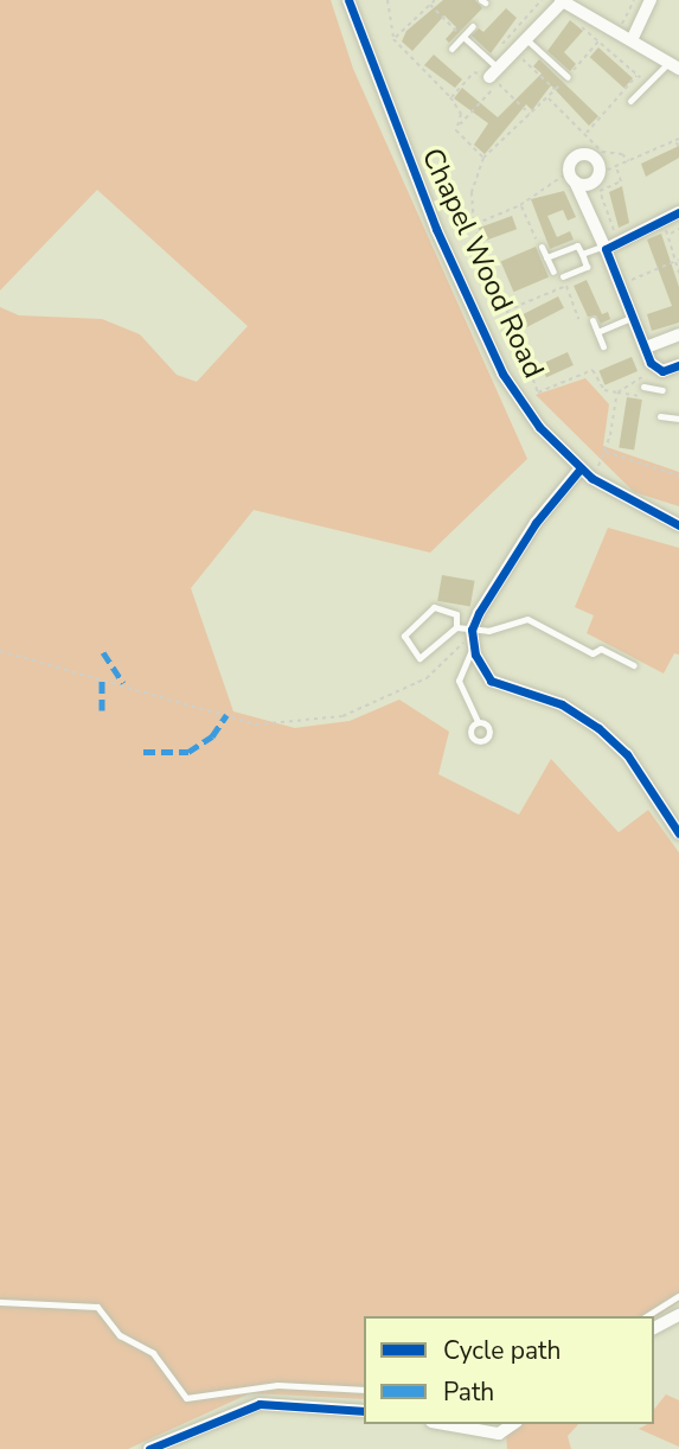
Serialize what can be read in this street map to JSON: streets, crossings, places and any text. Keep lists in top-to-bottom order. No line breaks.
{"streets":{"street":["Chapel Wood Road"]},"legend":["Cycle path","Path"]}
